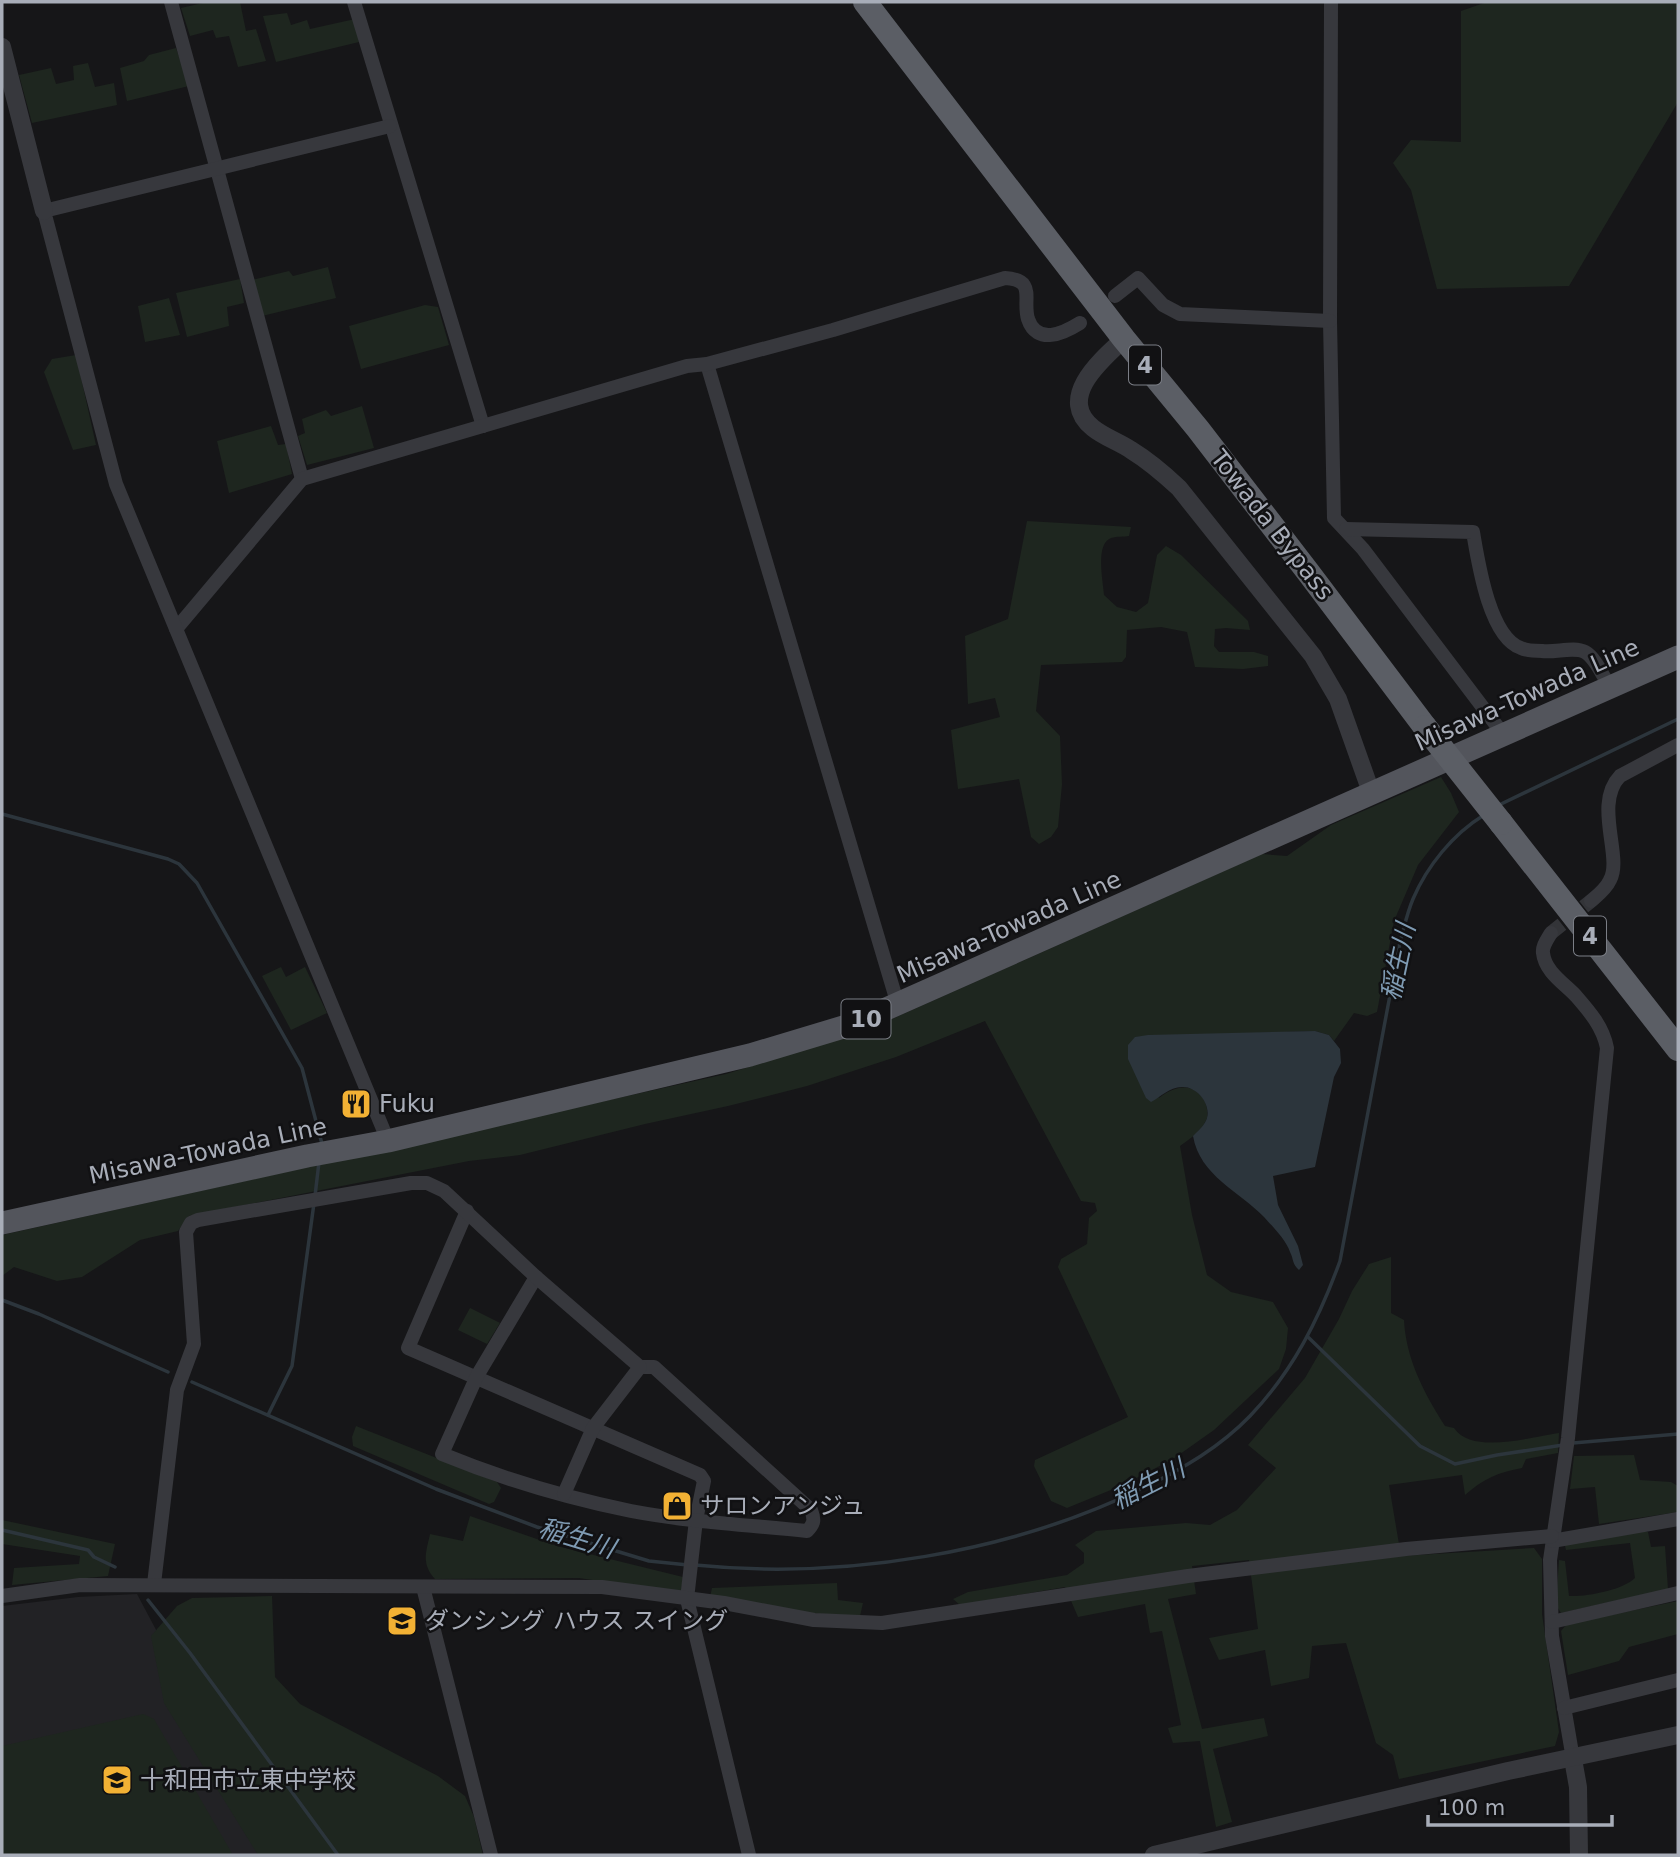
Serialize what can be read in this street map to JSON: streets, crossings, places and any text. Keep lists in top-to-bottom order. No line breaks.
{"streets":{"highway":["4","Towada Bypass"],"main road":["Misawa-Towada Line","10"]},"water":["稲生川"],"places":{"restaurant":["Fuku"],"shop":["サロンアンジュ"],"school or university":["ダンシング ハウス スイング","十和田市立東中学校"]},"scale_bar":"100 m"}
